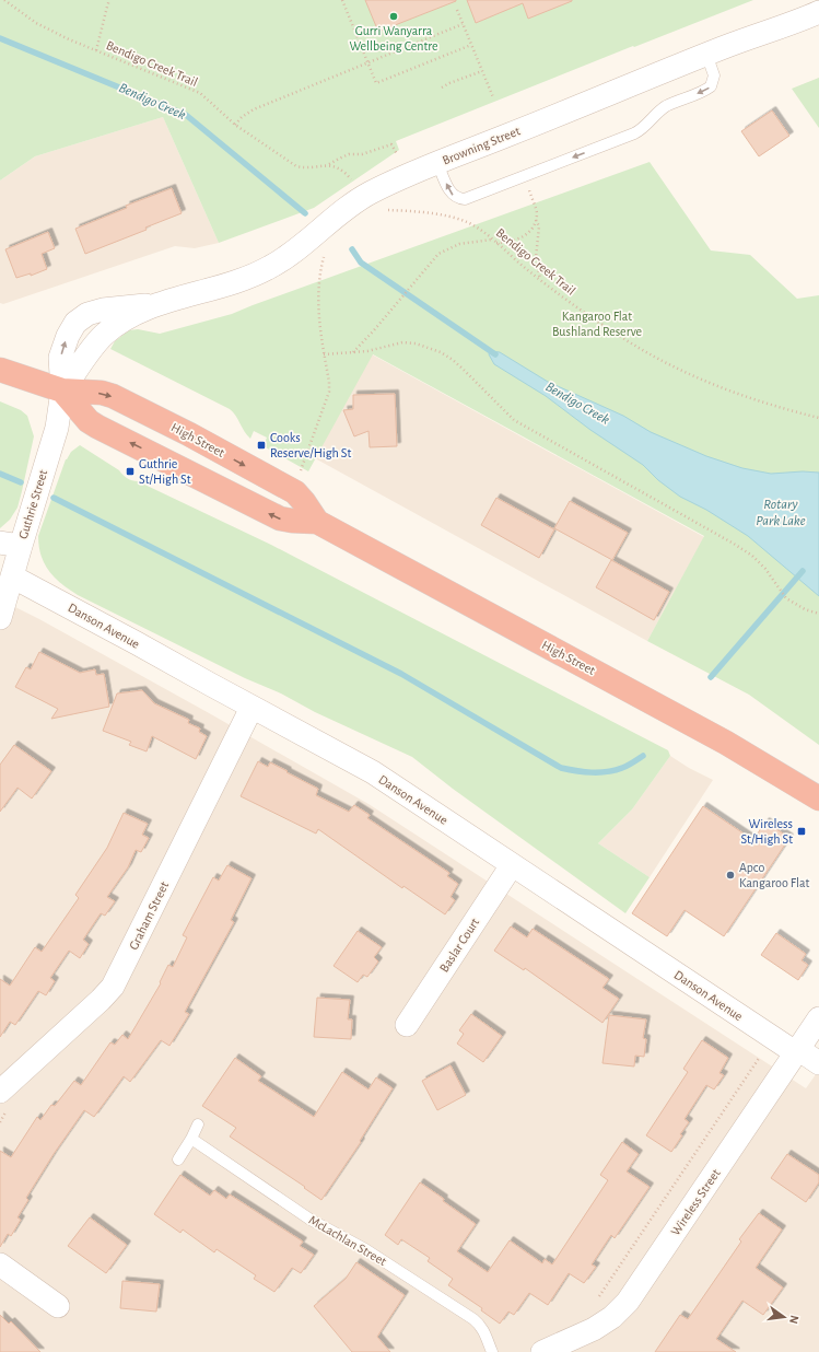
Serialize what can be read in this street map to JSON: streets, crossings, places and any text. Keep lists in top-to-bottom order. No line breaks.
{"streets":{"highway":["High Street"],"street":["Browning Street","Guthrie Street","Danson Avenue","Graham Street","Baslar Court","Wireless Street"],"lane":["McLachlan Street"],"path":["Bendigo Creek Trail"]},"crossings":[["Browning Street","High Street"],["Browning Street","Guthrie Street"],["High Street","Guthrie Street"],["Guthrie Street","Danson Avenue"],["Danson Avenue","Graham Street"],["Danson Avenue","Baslar Court"],["Danson Avenue","Wireless Street"]],"water":["Bendigo Creek","Rotary Park Lake"],"parks":["Kangaroo Flat Bushland Reserve"],"places":{"other":["Gurri Wanyarra Wellbeing Centre","Apco Kangaroo Flat"],"transit":["Cooks Reserve/High St","Guthrie St/High St","Wireless St/High St"]},"north":"right"}
